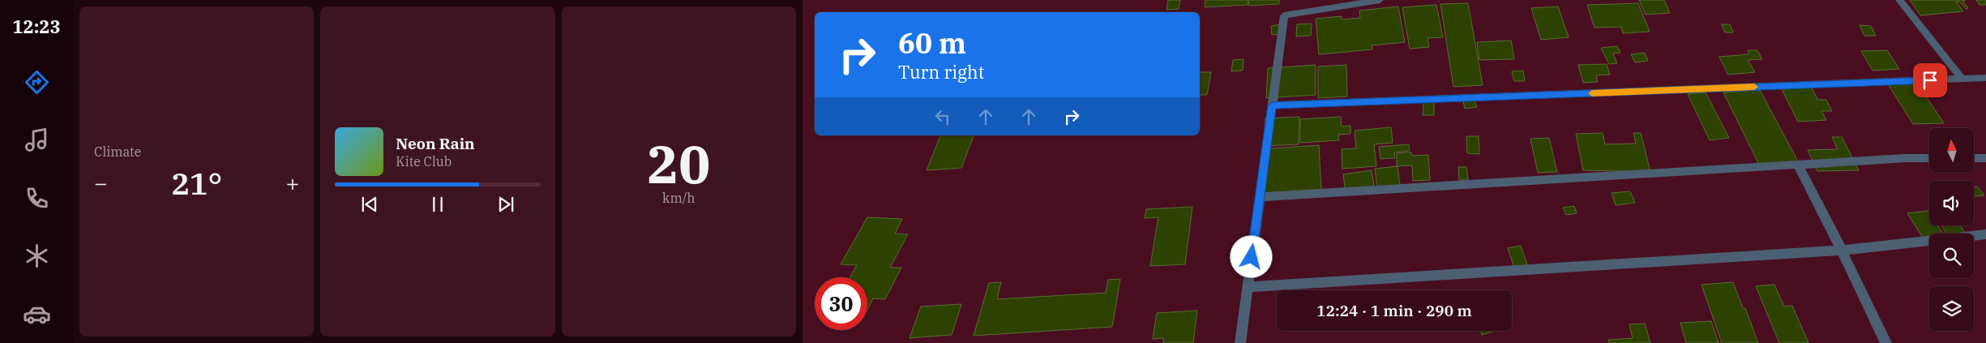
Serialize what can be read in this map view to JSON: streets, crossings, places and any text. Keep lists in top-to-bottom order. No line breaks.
{"north":"top","page":{"tabs":"12:23","tile":["Climate",["20","km/h"]],"turn":["60 m","Turn right"],"song":["Neon Rain","Kite Club"],"heat":["−","21°","+"],"limit":"30","trip":"12:24 · 1 min · 290 m"}}
